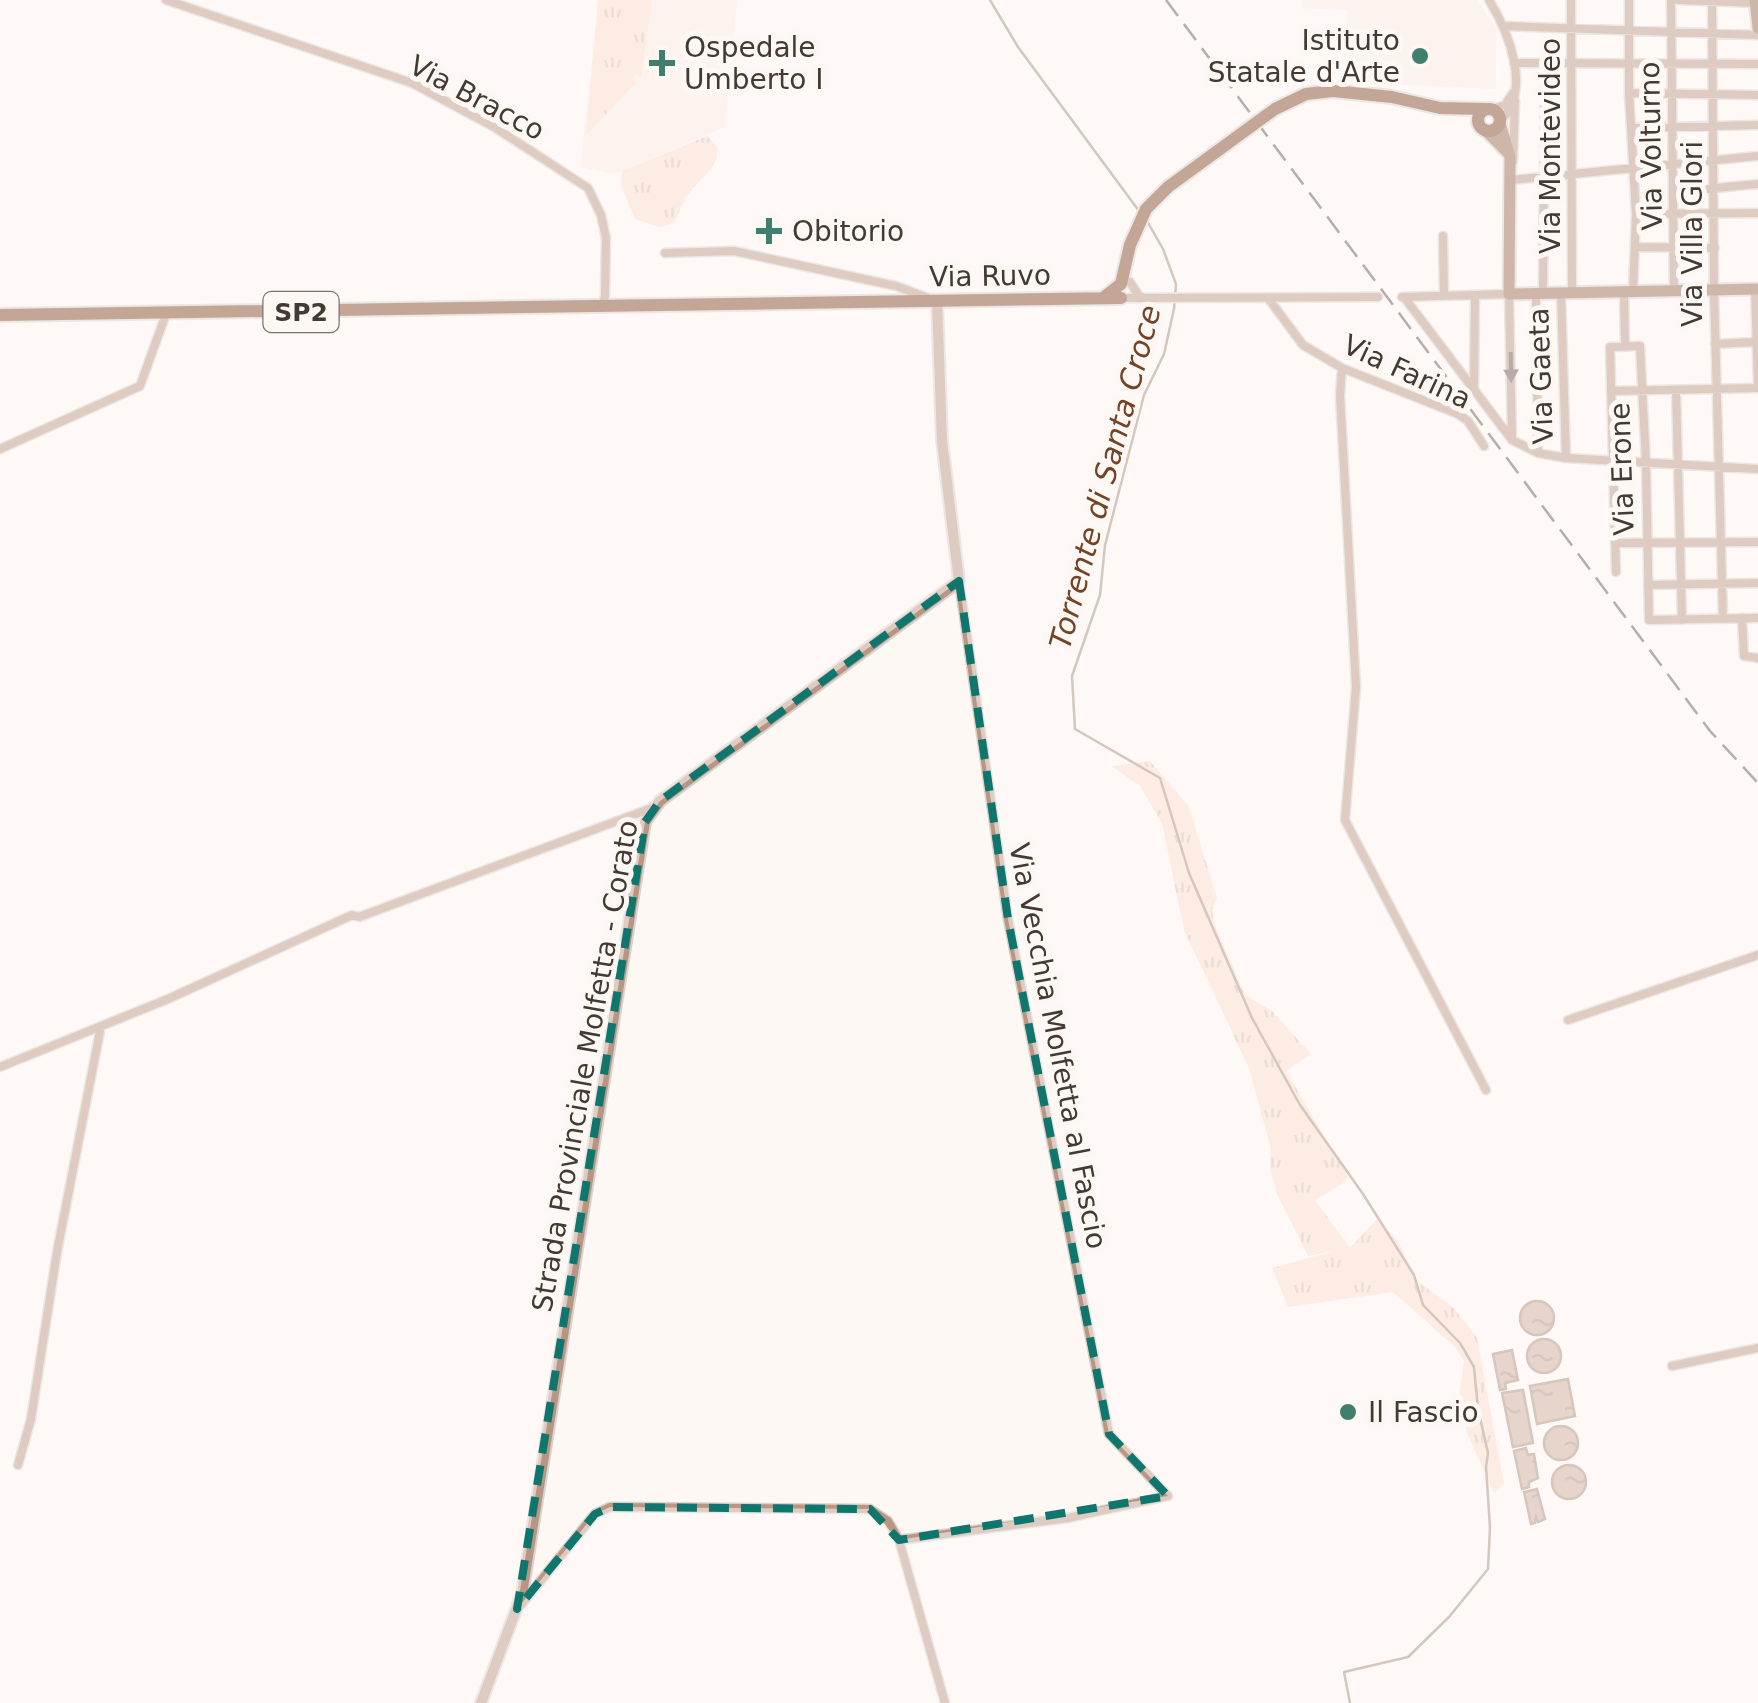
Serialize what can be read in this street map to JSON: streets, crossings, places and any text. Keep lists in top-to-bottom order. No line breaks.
{"streets":{"main road":["Via Ruvo","SP2"],"street":["Via Bracco","Via Montevideo","Via Volturno","Via Villa Glori","Via Farina","Via Gaeta","Via Erone","Via Vecchia Molfetta al Fascio","Strada Provinciale Molfetta - Corato"]},"crossings":[["Via Bracco","Via Ruvo"],["Via Bracco","SP2"],["Via Montevideo","Via Gaeta"],["Via Ruvo","SP2"],["Via Ruvo","Via Farina"],["Via Vecchia Molfetta al Fascio","Strada Provinciale Molfetta - Corato"]],"water":["Torrente di Santa Croce"],"places":{"other":["Istituto Statale d'Arte","Il Fascio"],"health":["Ospedale Umberto I","Obitorio"]}}
